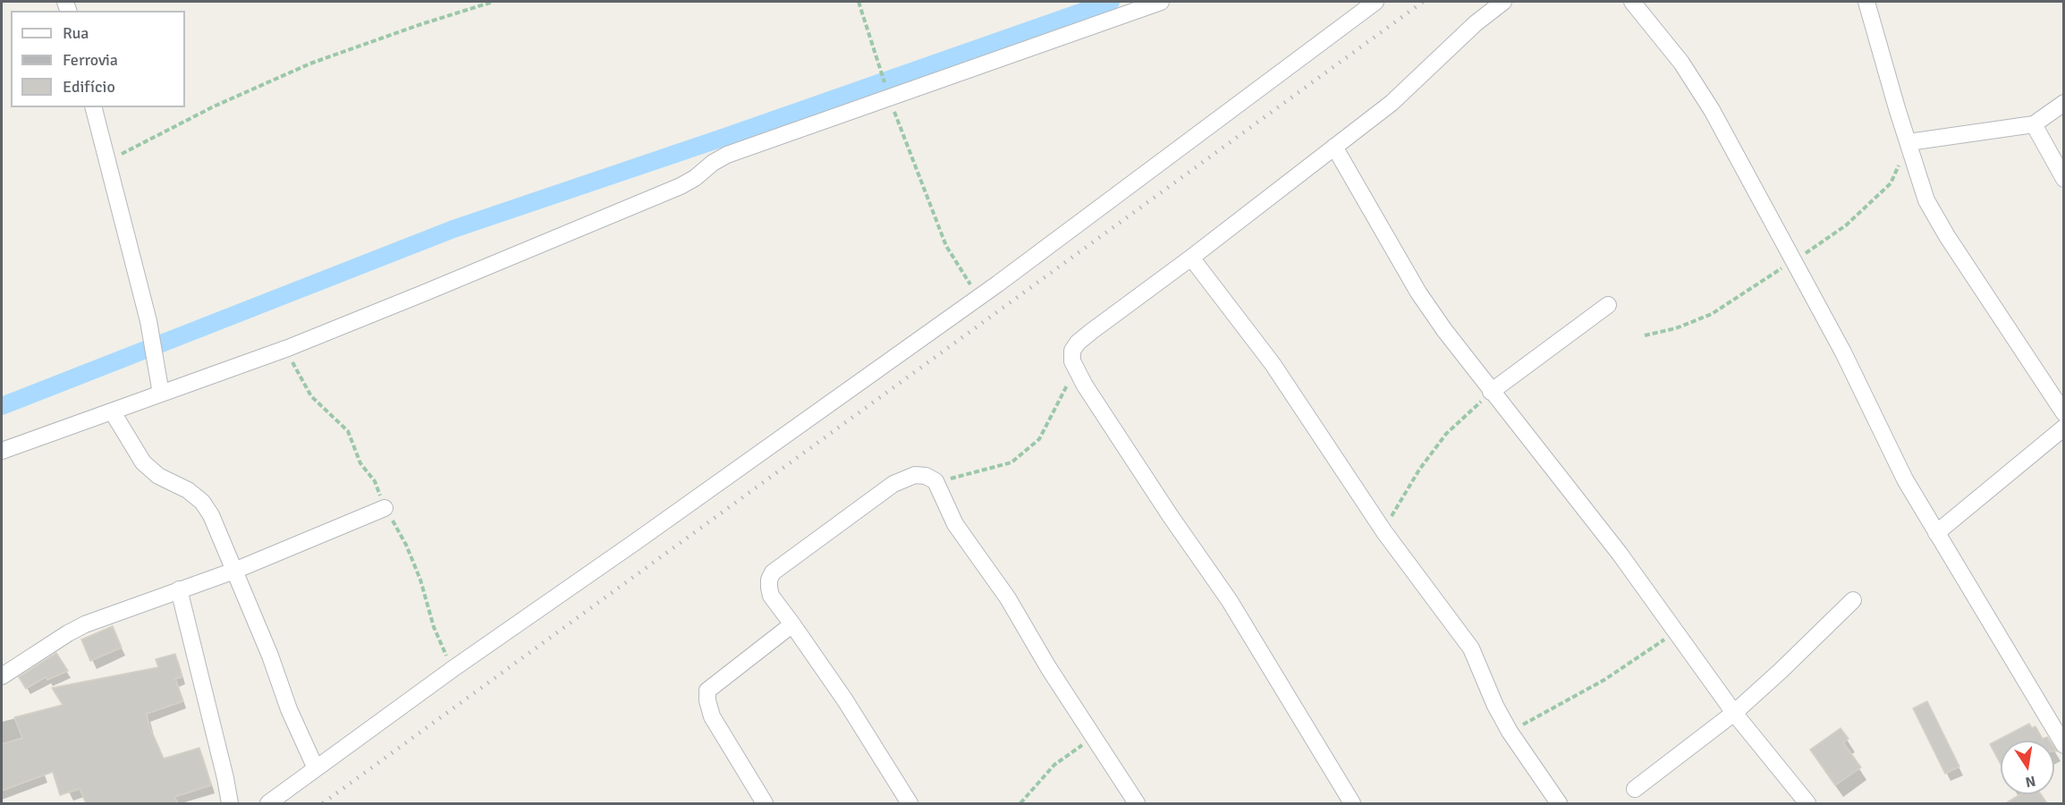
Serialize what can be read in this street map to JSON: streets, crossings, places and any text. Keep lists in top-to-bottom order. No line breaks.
{"legend":["Rua","Ferrovia","Edifício"],"north":"bottom"}
